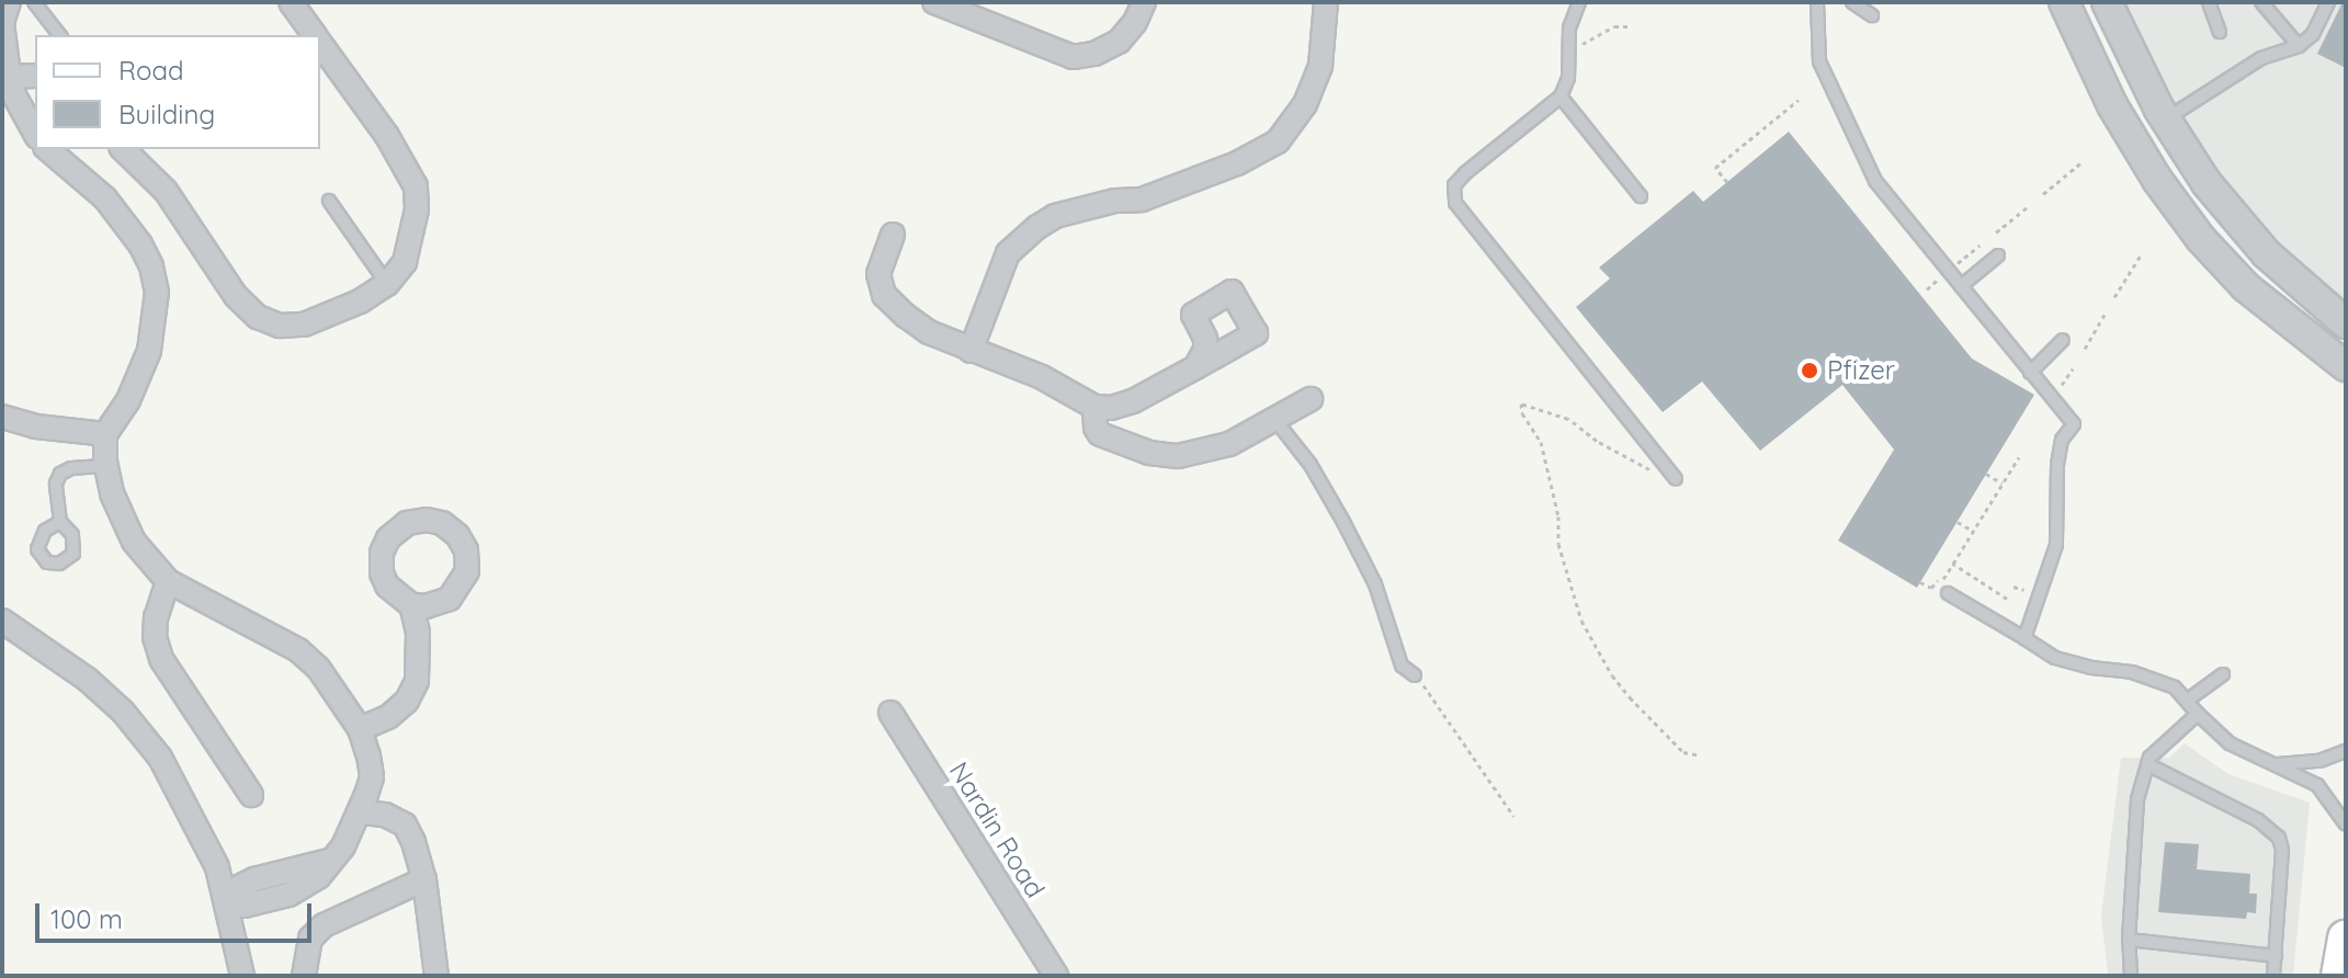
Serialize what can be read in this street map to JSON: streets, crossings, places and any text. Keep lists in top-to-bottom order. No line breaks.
{"streets":{"street":["Nardin Road"]},"places":["Pfizer"],"legend":["Road","Building"],"scale_bar":"100 m"}
